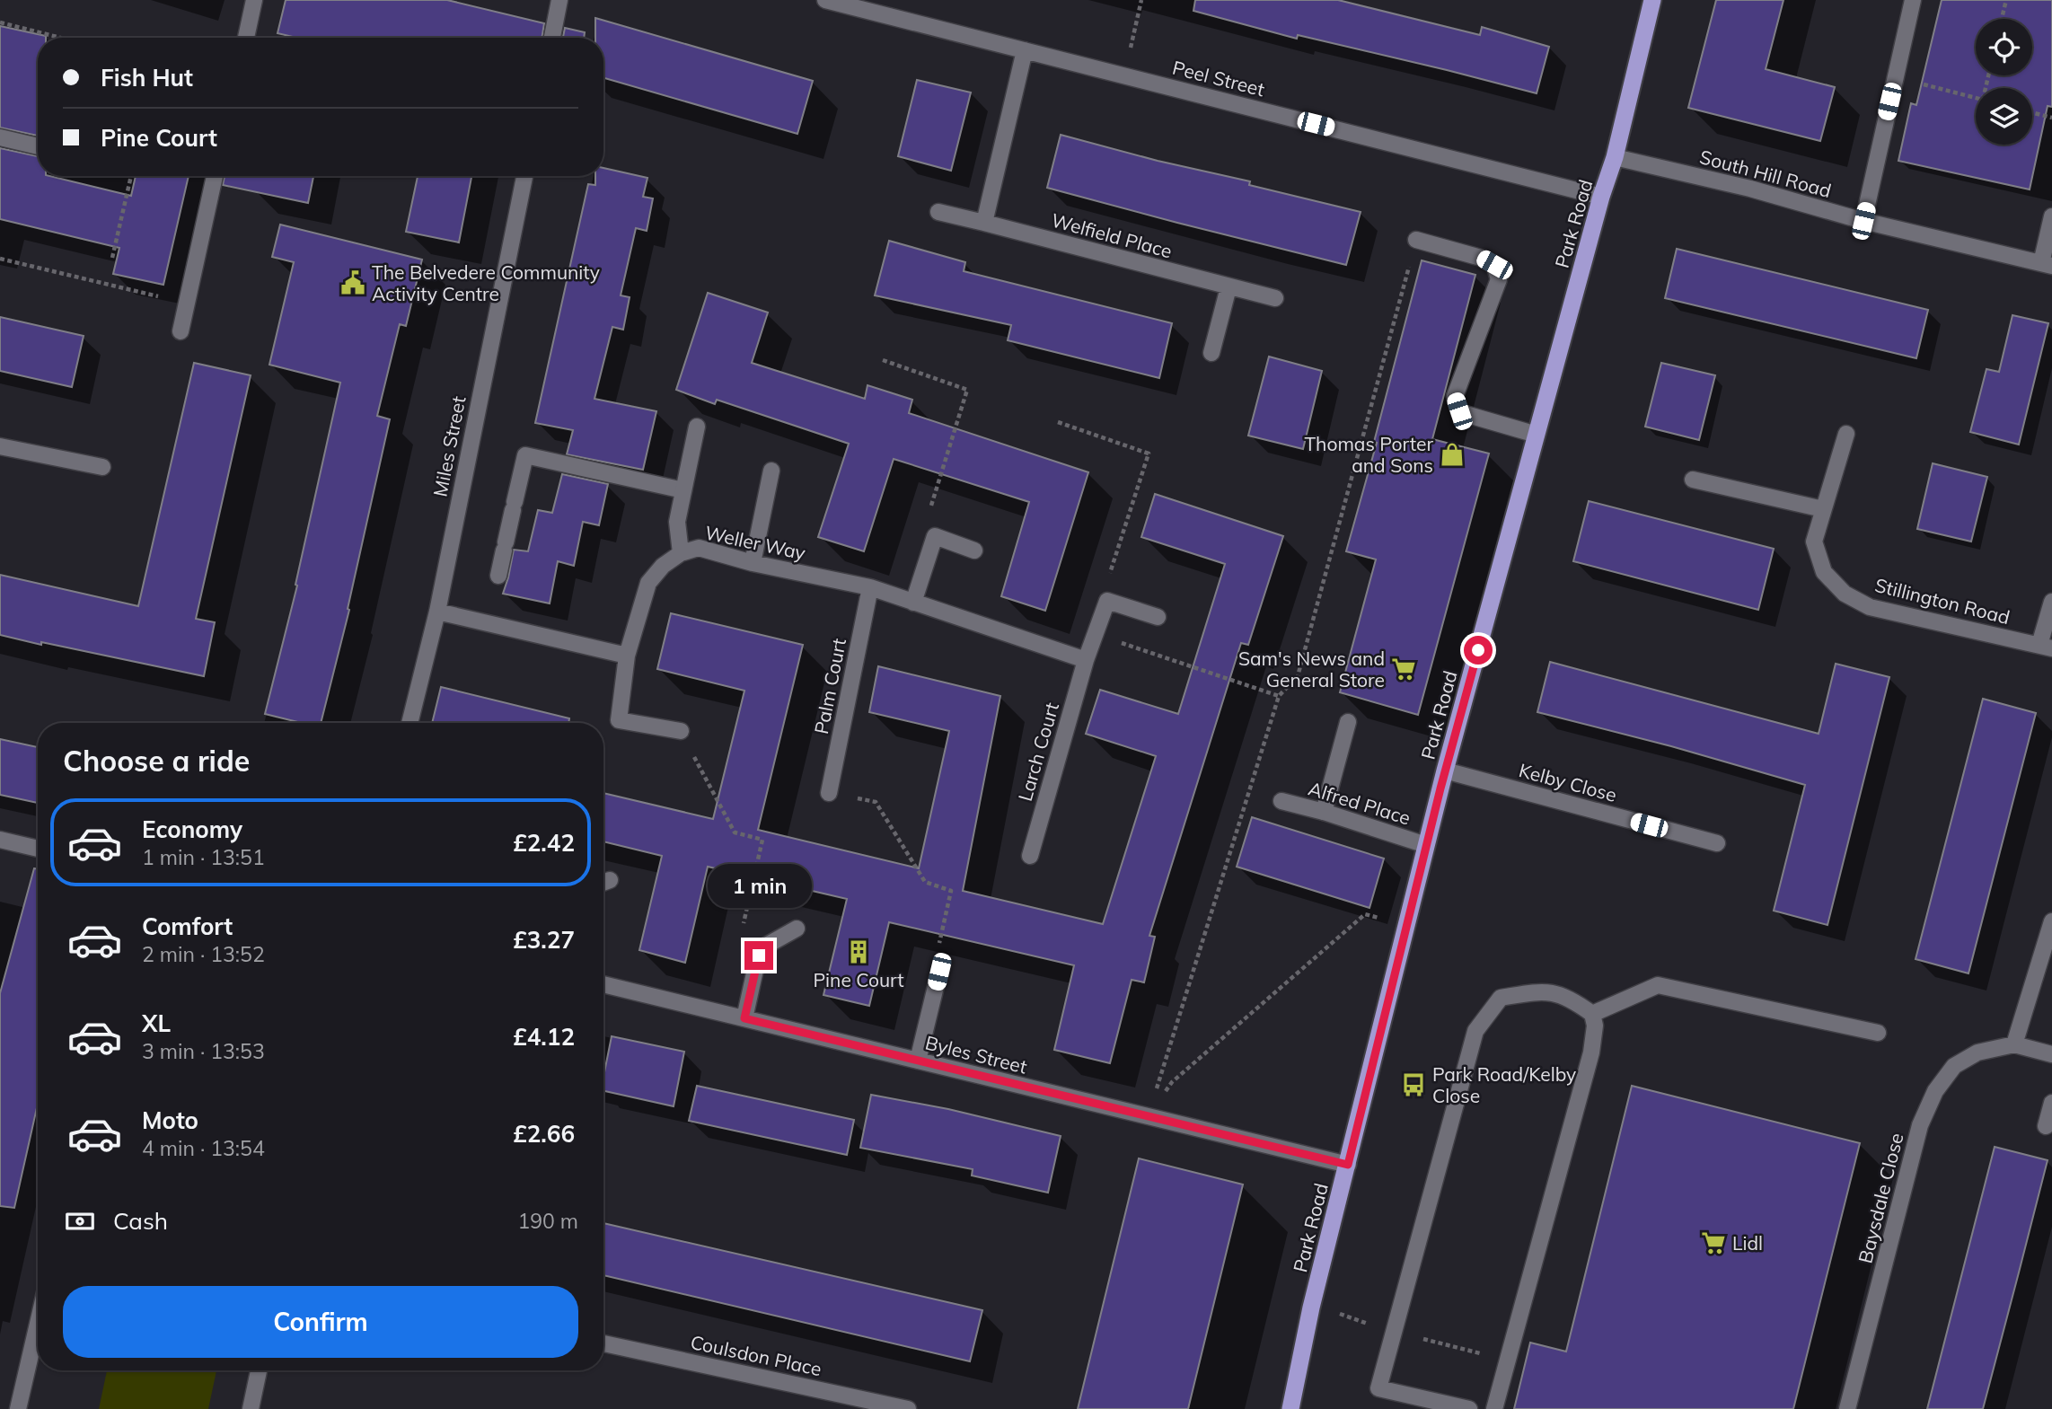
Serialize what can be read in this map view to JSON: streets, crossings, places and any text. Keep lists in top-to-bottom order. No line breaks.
{"streets":{"highway":["Park Road"],"street":["Peel Street","South Hill Road","Welfield Place","Miles Street","Weller Way","Stillington Road","Palm Court","Larch Court","Kelby Close","Alfred Place","Byles Street","Baysdale Close","Coulsdon Place"]},"crossings":[["Peel Street","Park Road"],["South Hill Road","Park Road"],["Park Road","Kelby Close"],["Park Road","Alfred Place"],["Park Road","Byles Street"],["Weller Way","Palm Court"],["Weller Way","Larch Court"]],"places":{"public building":["The Belvedere Community Activity Centre"],"shop":["Thomas Porter and Sons"],"supermarket":["Sam's News and General Store","Lidl"],"building":["Pine Court"],"bus stop":["Park Road/Kelby Close"]},"page":{"banner":["Fish Hut","Pine Court"],"heading":"Choose a ride","list":[{"name":"Economy","note":"1 min · 13:51","value":"£2.42"},{"name":"Comfort","note":"2 min · 13:52","value":"£3.27"},{"name":"XL","note":"3 min · 13:53","value":"£4.12"},{"name":"Moto","note":"4 min · 13:54","value":"£2.66"}],"bubble":"1 min","pay":["Cash","190 m"],"buttons":"Confirm"}}
